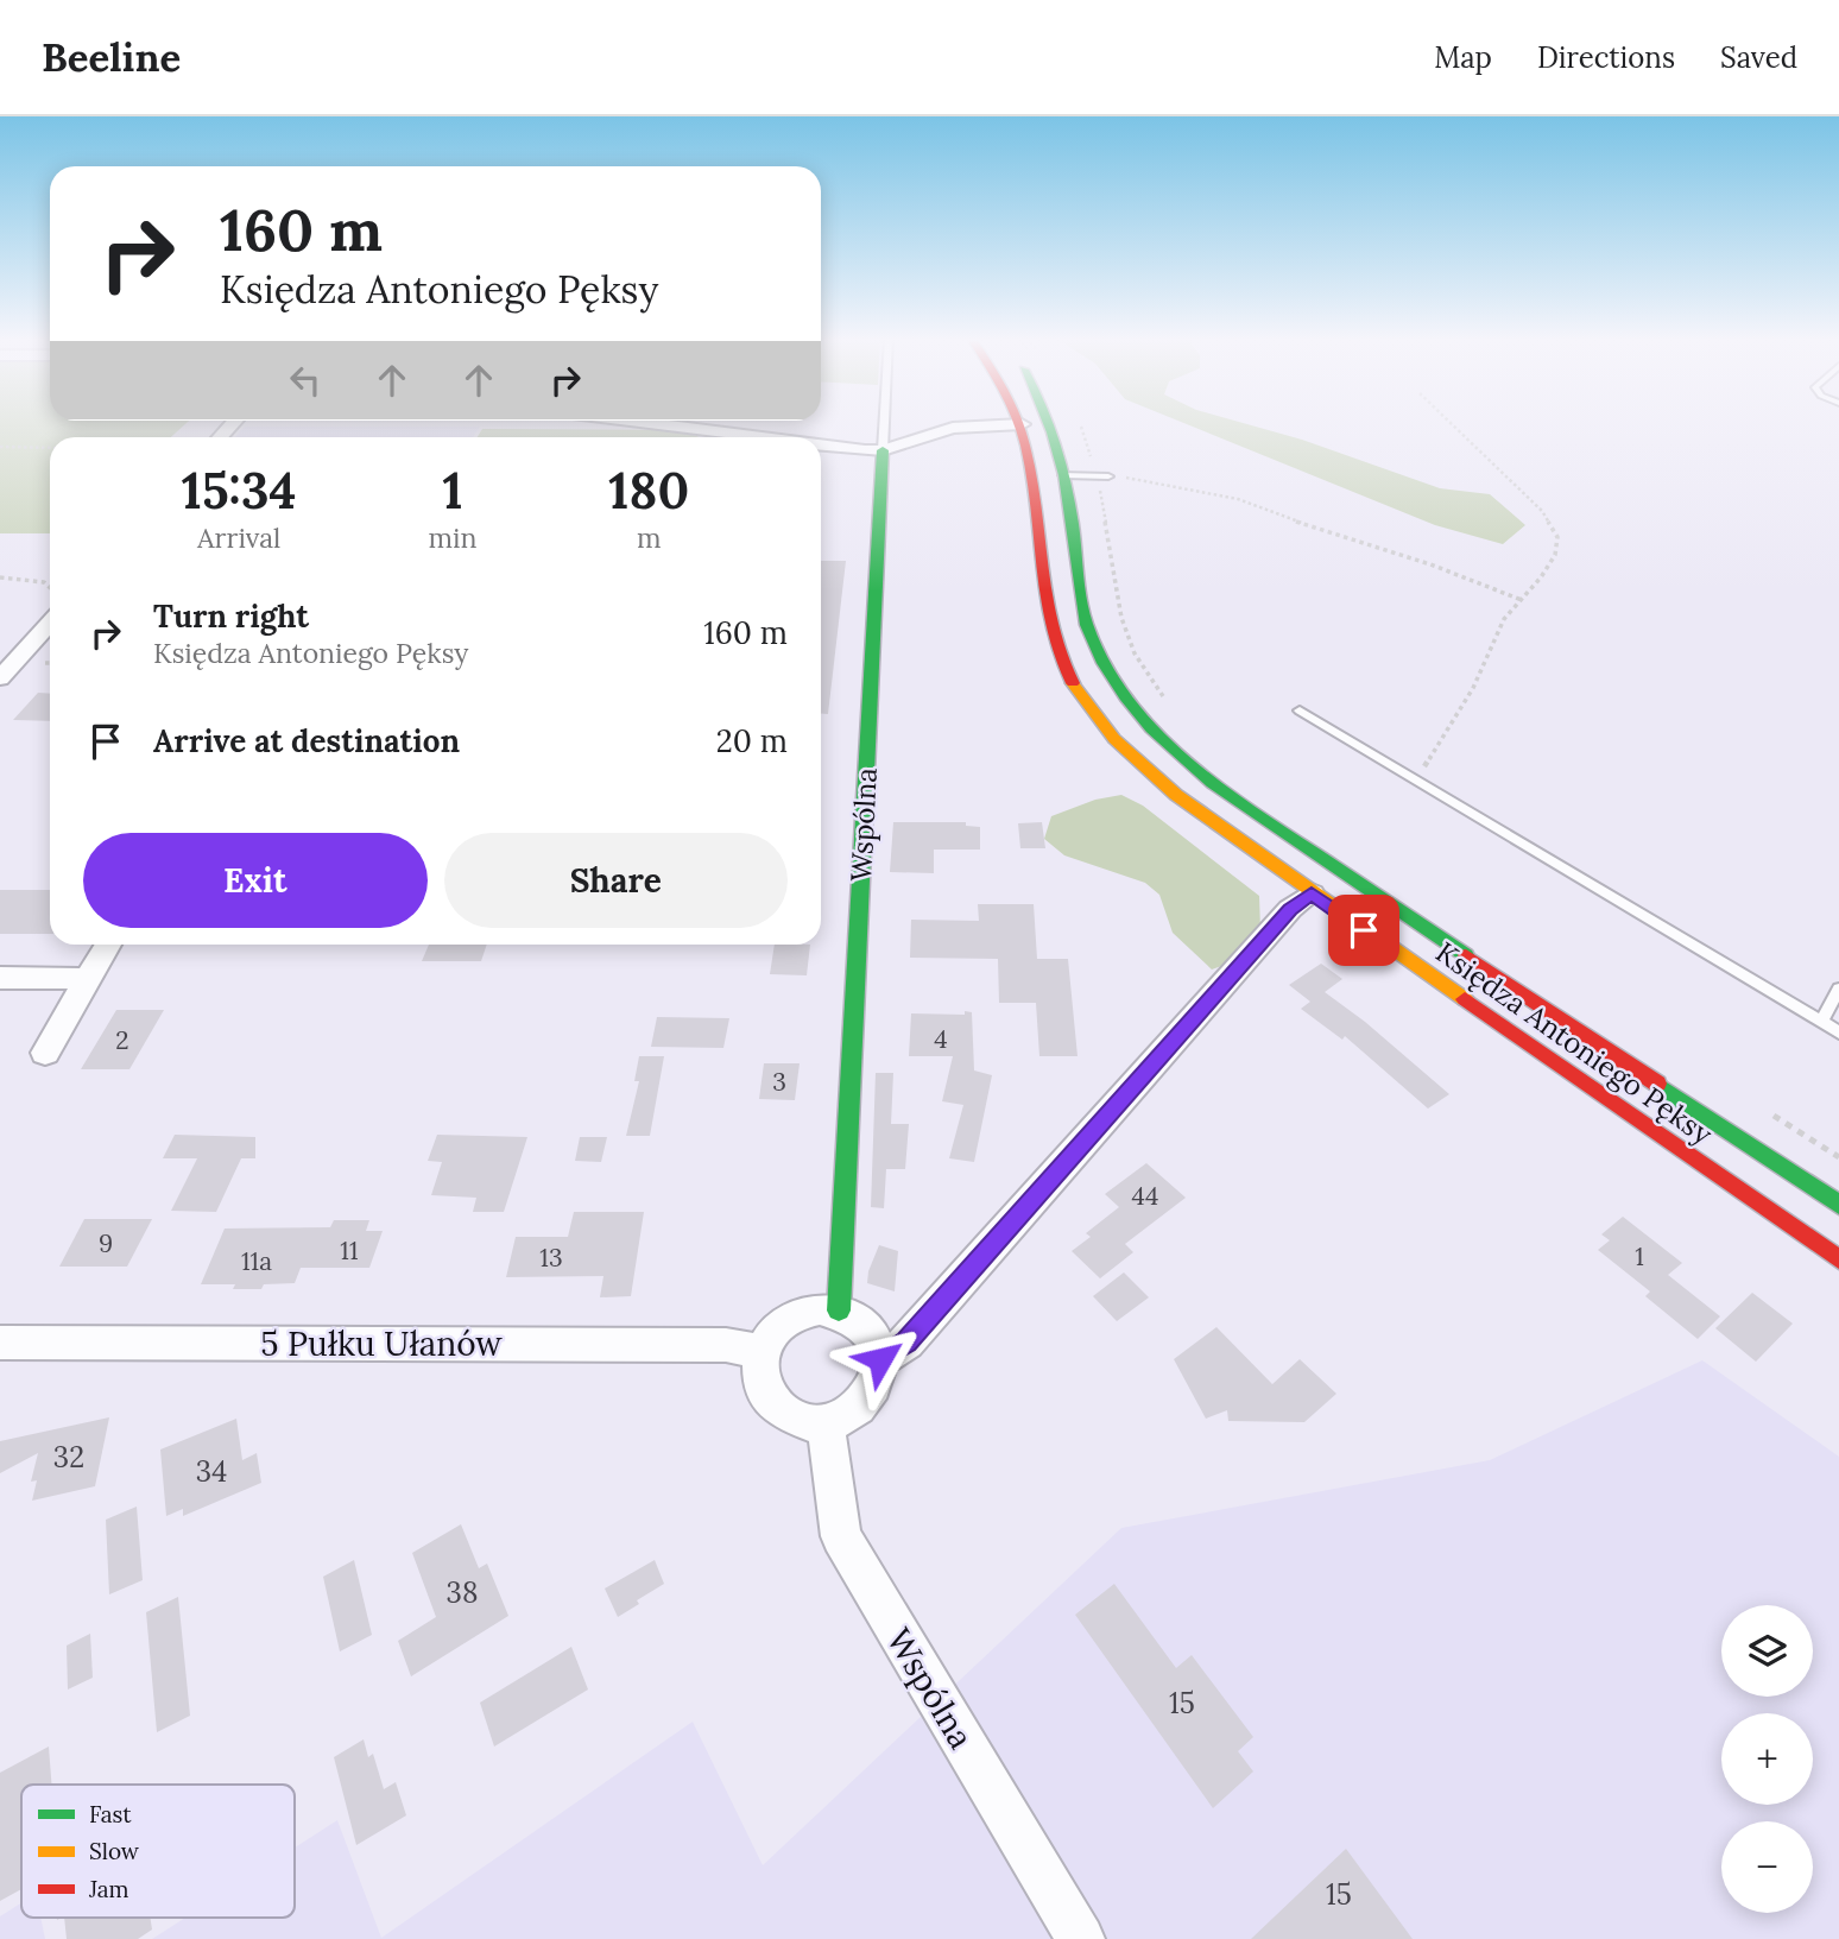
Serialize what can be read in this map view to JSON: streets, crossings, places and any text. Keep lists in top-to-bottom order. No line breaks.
{"streets":{"main road":["Wspólna","Księdza Antoniego Pęksy"],"street":["5 Pułku Ułanów"]},"crossings":[["Wspólna","5 Pułku Ułanów"]],"house_numbers":["4","2","3","44","9","11","1","13","11a","32","34","38","15","15"],"legend":["Fast","Slow","Jam"],"page":{"header":"Beeline","nav":["Map","Directions","Saved"],"turn":["160 m","Księdza Antoniego Pęksy"],"eta":["15:34","Arrival","1","min","180","m"],"list":[{"name":"Turn right","note":"Księdza Antoniego Pęksy","value":"160 m"},{"name":"Arrive at destination","value":"20 m"}],"buttons":["Exit","Share"],"map_buttons":["+","−"]}}
